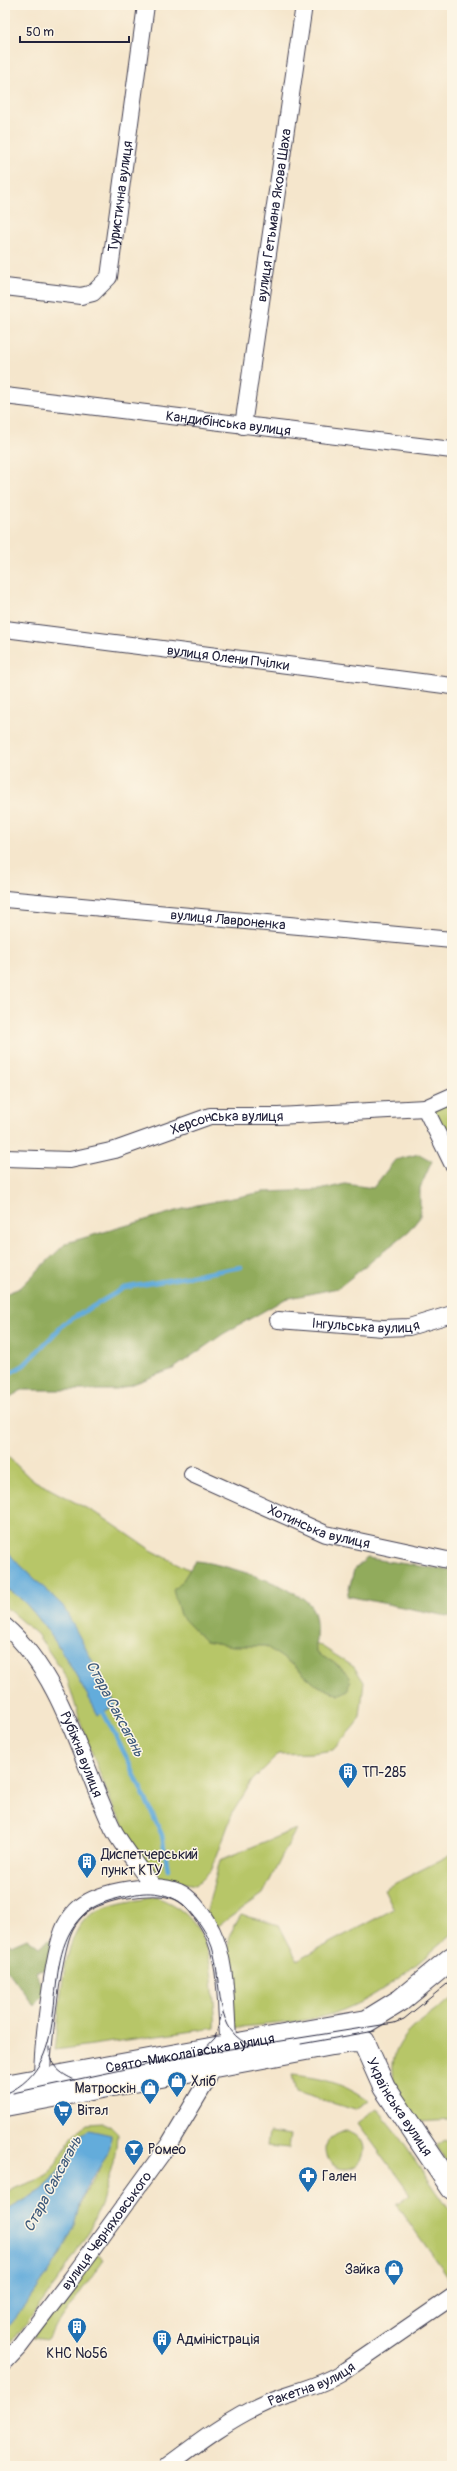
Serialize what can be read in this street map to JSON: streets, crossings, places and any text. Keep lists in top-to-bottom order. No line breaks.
{"streets":{"main road":["Свято-Миколаївська вулиця","Українська вулиця"],"street":["Туристична вулиця","вулиця Гетьмана Якова Шаха","Кандибінська вулиця","вулиця Олени Пчілки","вулиця Лавроненка","Херсонська вулиця","Інгульська вулиця","Хотинська вулиця","Рубіжна вулиця","вулиця Черняховського","Ракетна вулиця"]},"crossings":[["вулиця Гетьмана Якова Шаха","Кандибінська вулиця"],["Свято-Миколаївська вулиця","Українська вулиця"],["Свято-Миколаївська вулиця","вулиця Черняховського"]],"water":["Стара Саксагань"],"places":{"building":["ТП-285","Диспетчерський пункт КТУ","КНС №56","Адміністрація"],"shop":["Хліб","Матроскін","Зайка"],"supermarket":["Вітал"],"bar":["Ромео"],"pharmacy":["Гален"]},"scale_bar":"50 m"}
